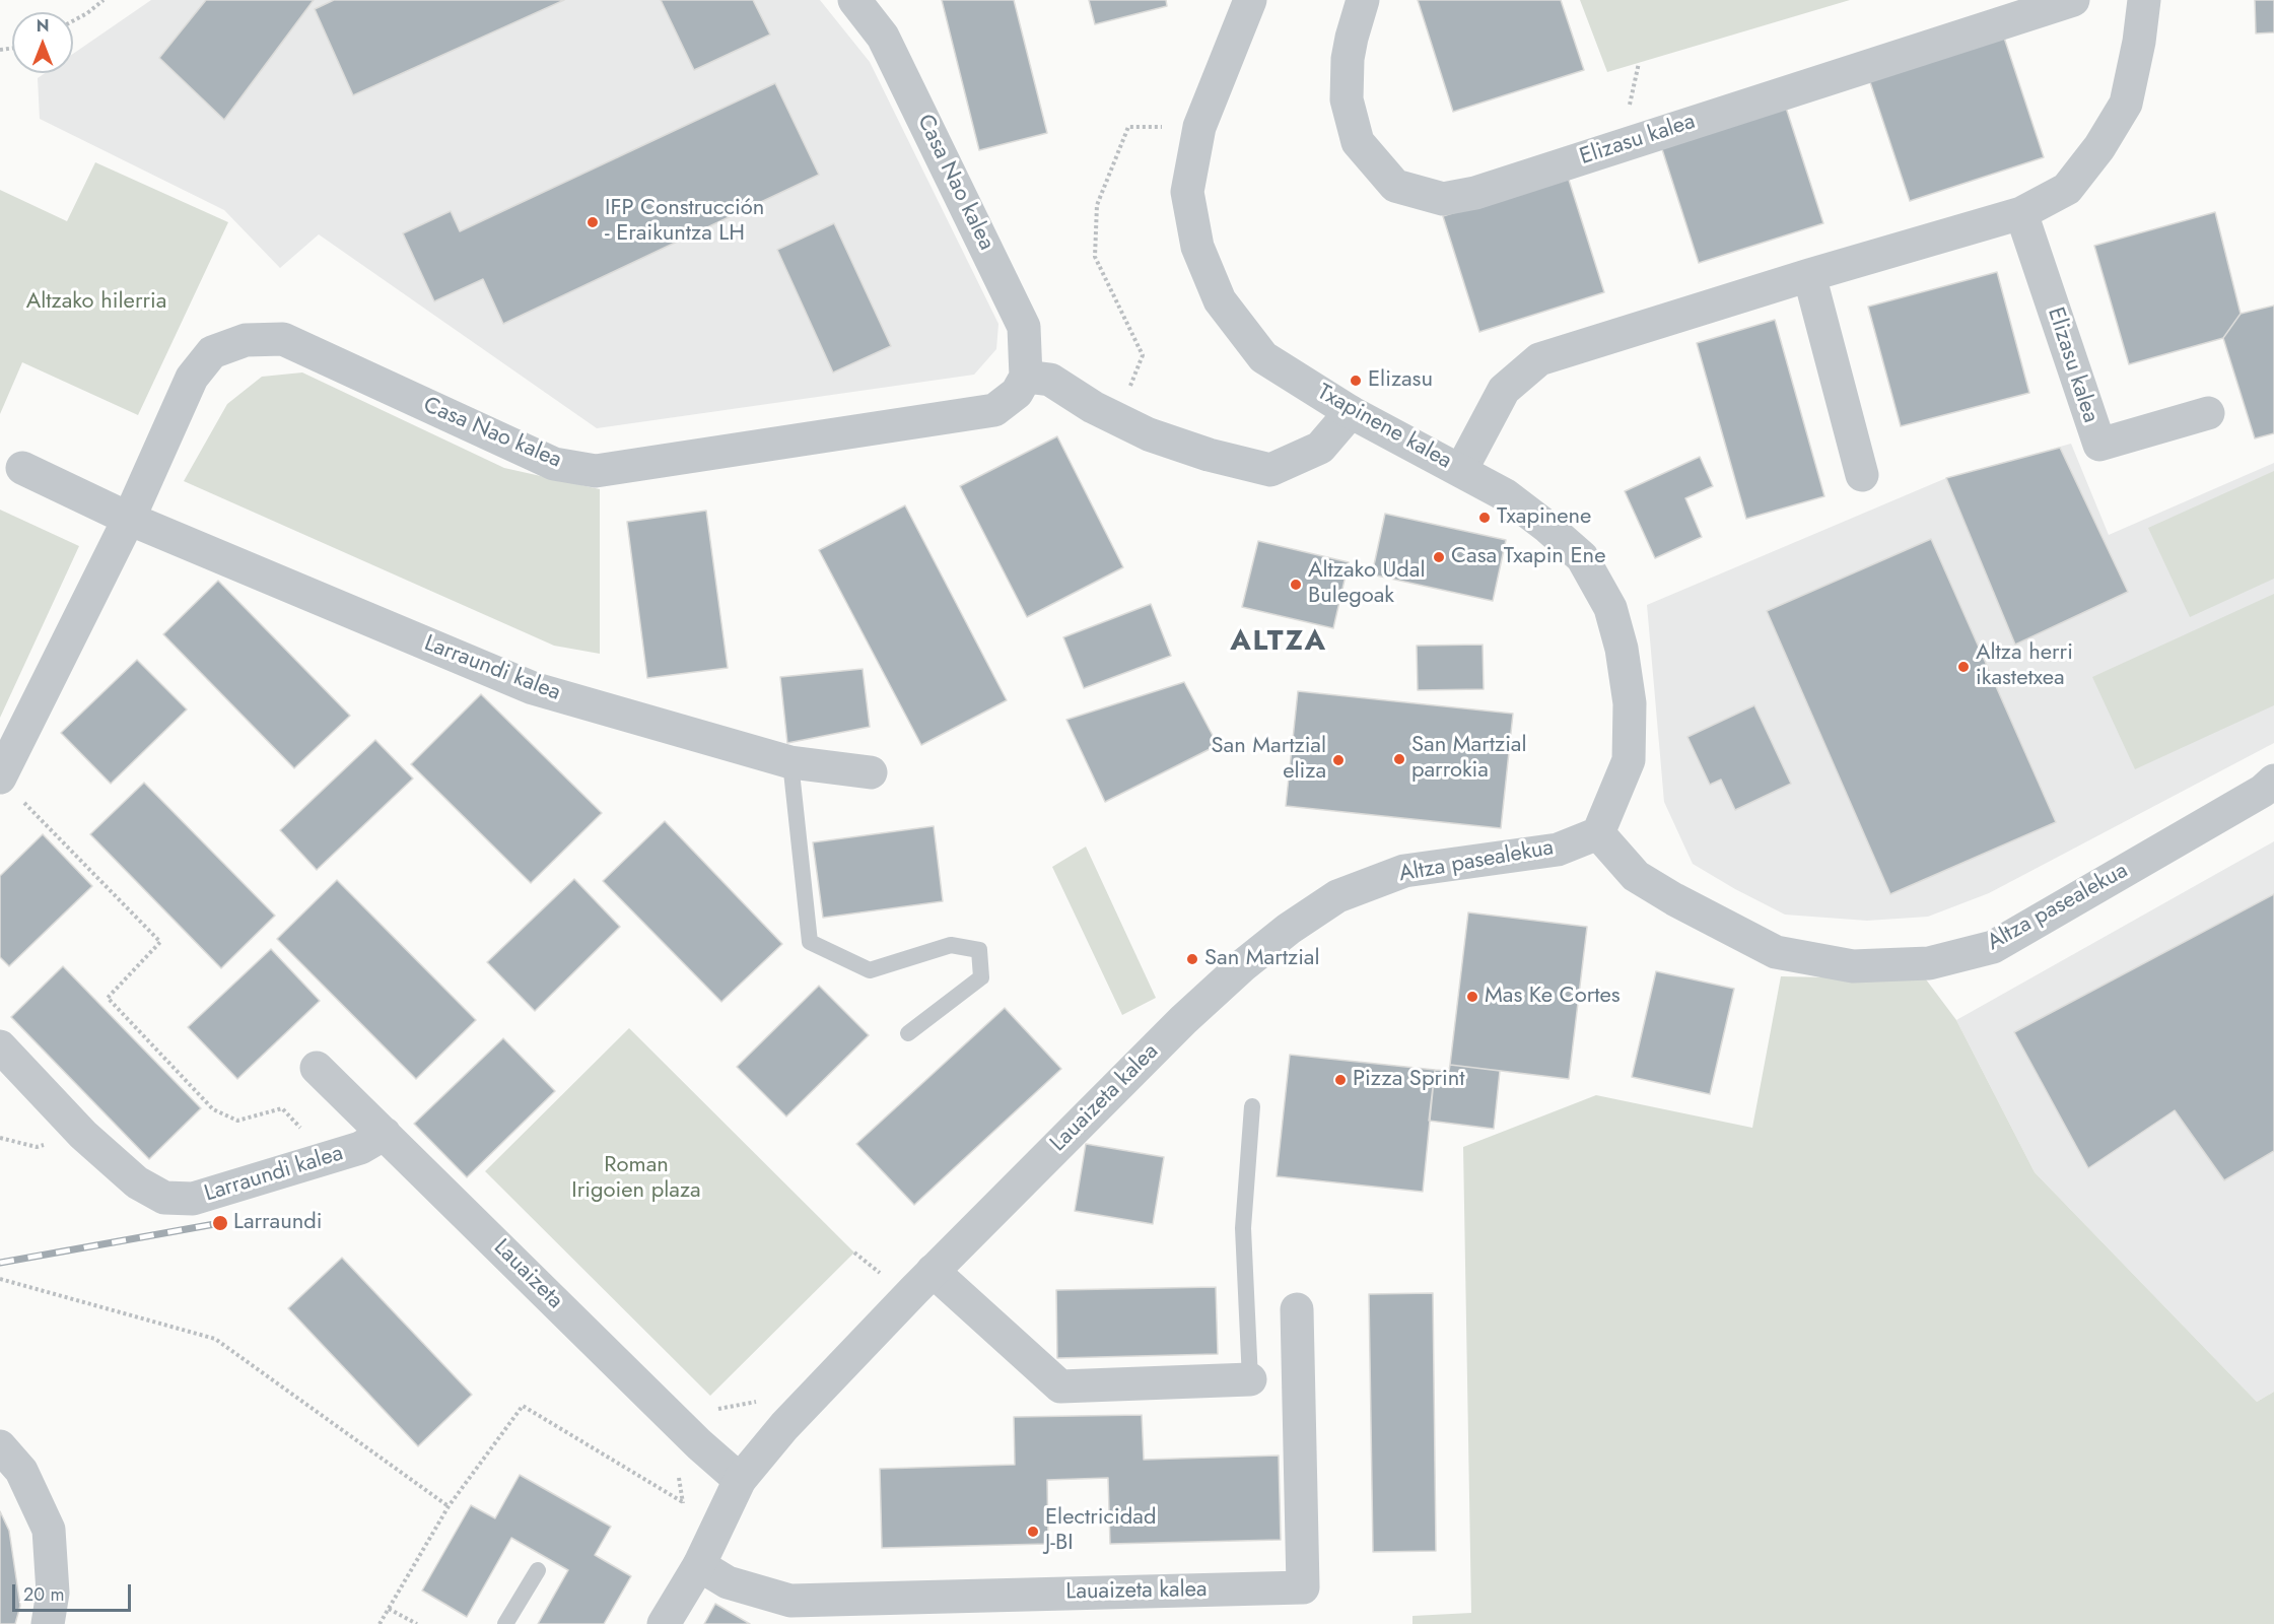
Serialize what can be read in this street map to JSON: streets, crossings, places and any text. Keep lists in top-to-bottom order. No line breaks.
{"streets":{"street":["Elizasu kalea","Casa Nao kalea","Txapinene kalea","Larraundi kalea","Altza pasealekua","Lauaizeta kalea","Lauaizeta"]},"crossings":[["Casa Nao kalea","Larraundi kalea"],["Txapinene kalea","Altza pasealekua"],["Larraundi kalea","Lauaizeta"],["Altza pasealekua","Lauaizeta kalea"],["Lauaizeta kalea","Lauaizeta"]],"districts":["ALTZA"],"parks":["Altzako hilerria","Roman Irigoien plaza"],"places":["IFP Construcción - Eraikuntza LH","Elizasu","Txapinene","Casa Txapin Ene","Altzako Udal Bulegoak","Altza herri ikastetxea","San Martzial parrokia","San Martzial eliza","San Martzial","Mas Ke Cortes","Pizza Sprint","Larraundi","Electricidad J-BI"],"scale_bar":"20 m","north":"top"}
